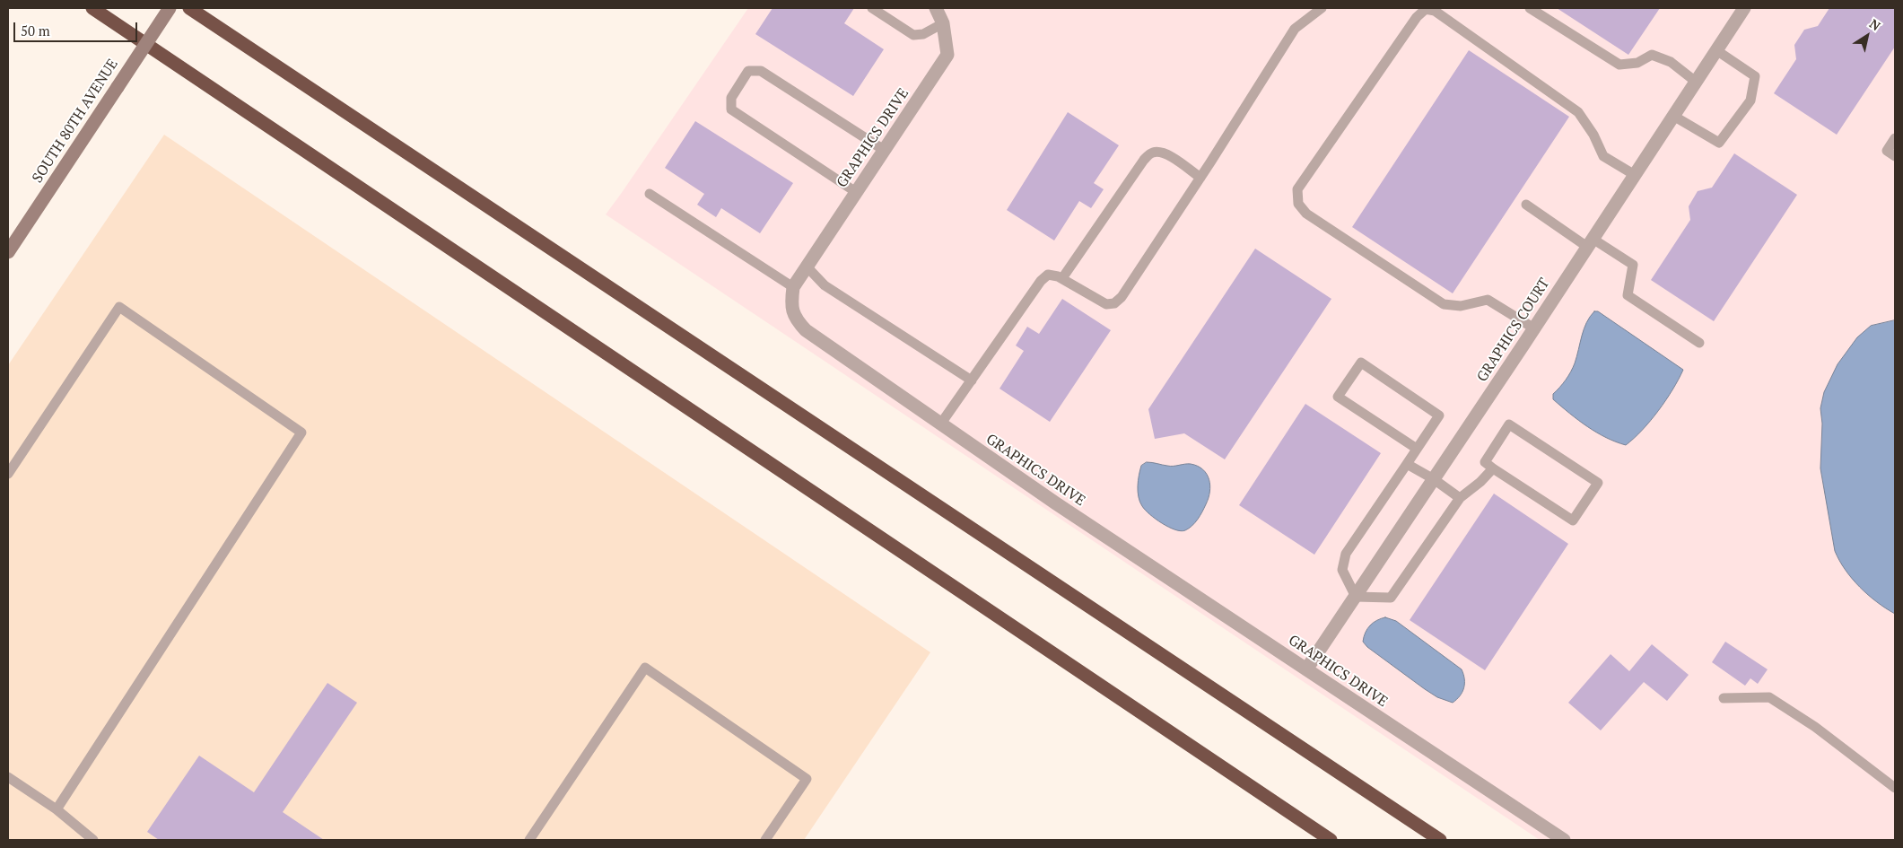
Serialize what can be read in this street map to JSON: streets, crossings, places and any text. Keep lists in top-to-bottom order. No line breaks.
{"streets":{"street":["SOUTH 80TH AVENUE","GRAPHICS DRIVE","GRAPHICS COURT"]},"crossings":[["GRAPHICS DRIVE","GRAPHICS COURT"]],"scale_bar":"50 m","north":"top right"}
